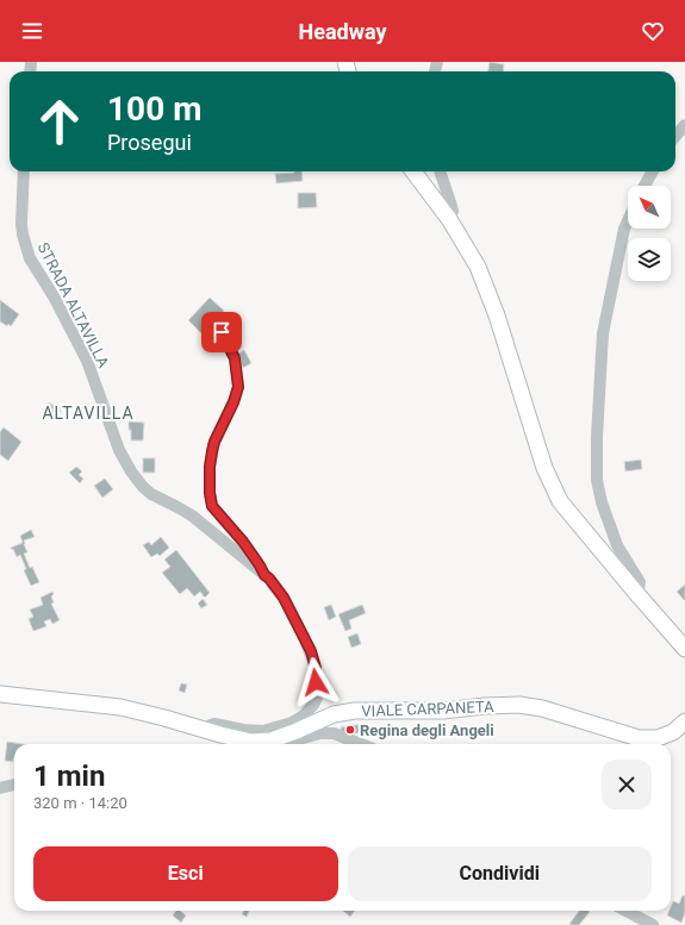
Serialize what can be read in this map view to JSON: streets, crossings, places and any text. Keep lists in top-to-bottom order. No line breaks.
{"streets":{"main road":["VIALE CARPANETA"],"street":["STRADA ALTAVILLA"]},"crossings":[["STRADA ALTAVILLA","VIALE CARPANETA"]],"districts":["ALTAVILLA"],"places":["Regina degli Angeli"],"north":"top left","page":{"header":"Headway","turn":["100 m","Prosegui"],"heading":["1 min","320 m · 14:20"],"buttons":["Esci","Condividi"]}}
